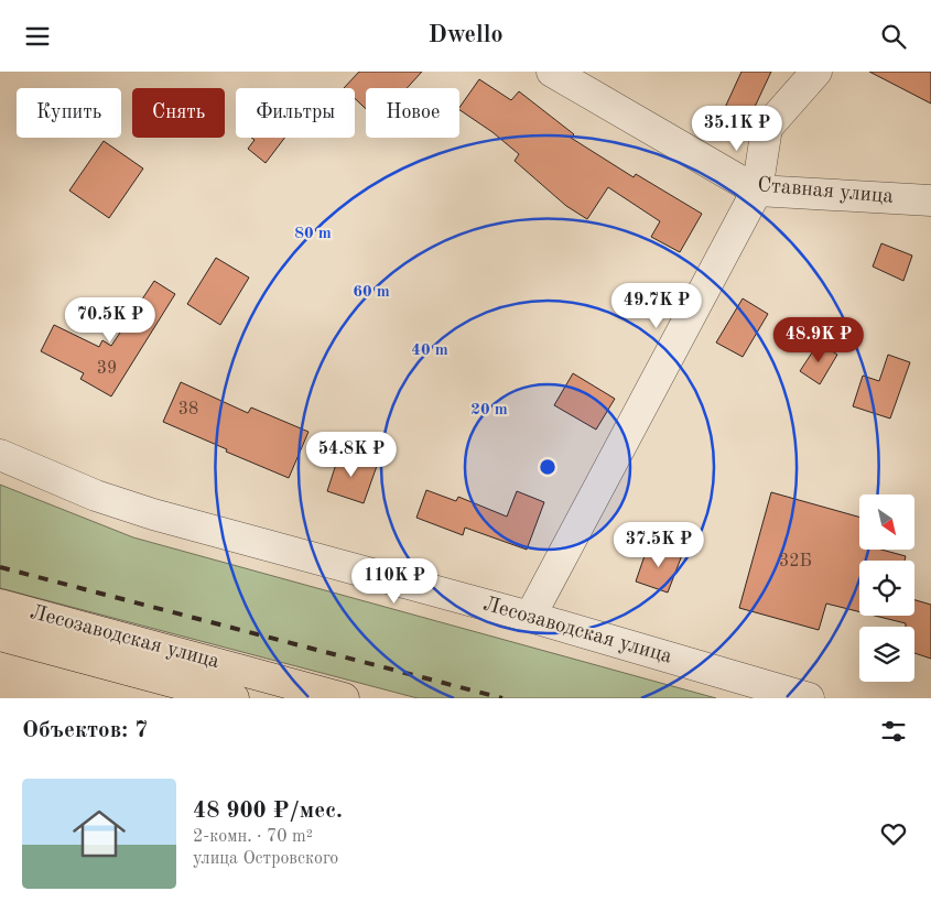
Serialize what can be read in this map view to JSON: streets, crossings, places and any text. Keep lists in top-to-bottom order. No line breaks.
{"streets":{"main road":["Лесозаводская улица"],"street":["Ставная улица"]},"house_numbers":["39","38","32Б"],"north":"bottom right","page":{"header":"Dwello","chip":["Купить","Снять","Фильтры","Новое"],"price":["35.1K ₽","49.7K ₽","70.5K ₽","48.9K ₽","54.8K ₽","37.5K ₽","110K ₽"],"heading":"Объектов: 7","list":[{"name":"48 900 ₽/мес.","note":"2-комн. · 70 m² · улица Островского"}]},"rings":["80 m","60 m","40 m","20 m"]}
